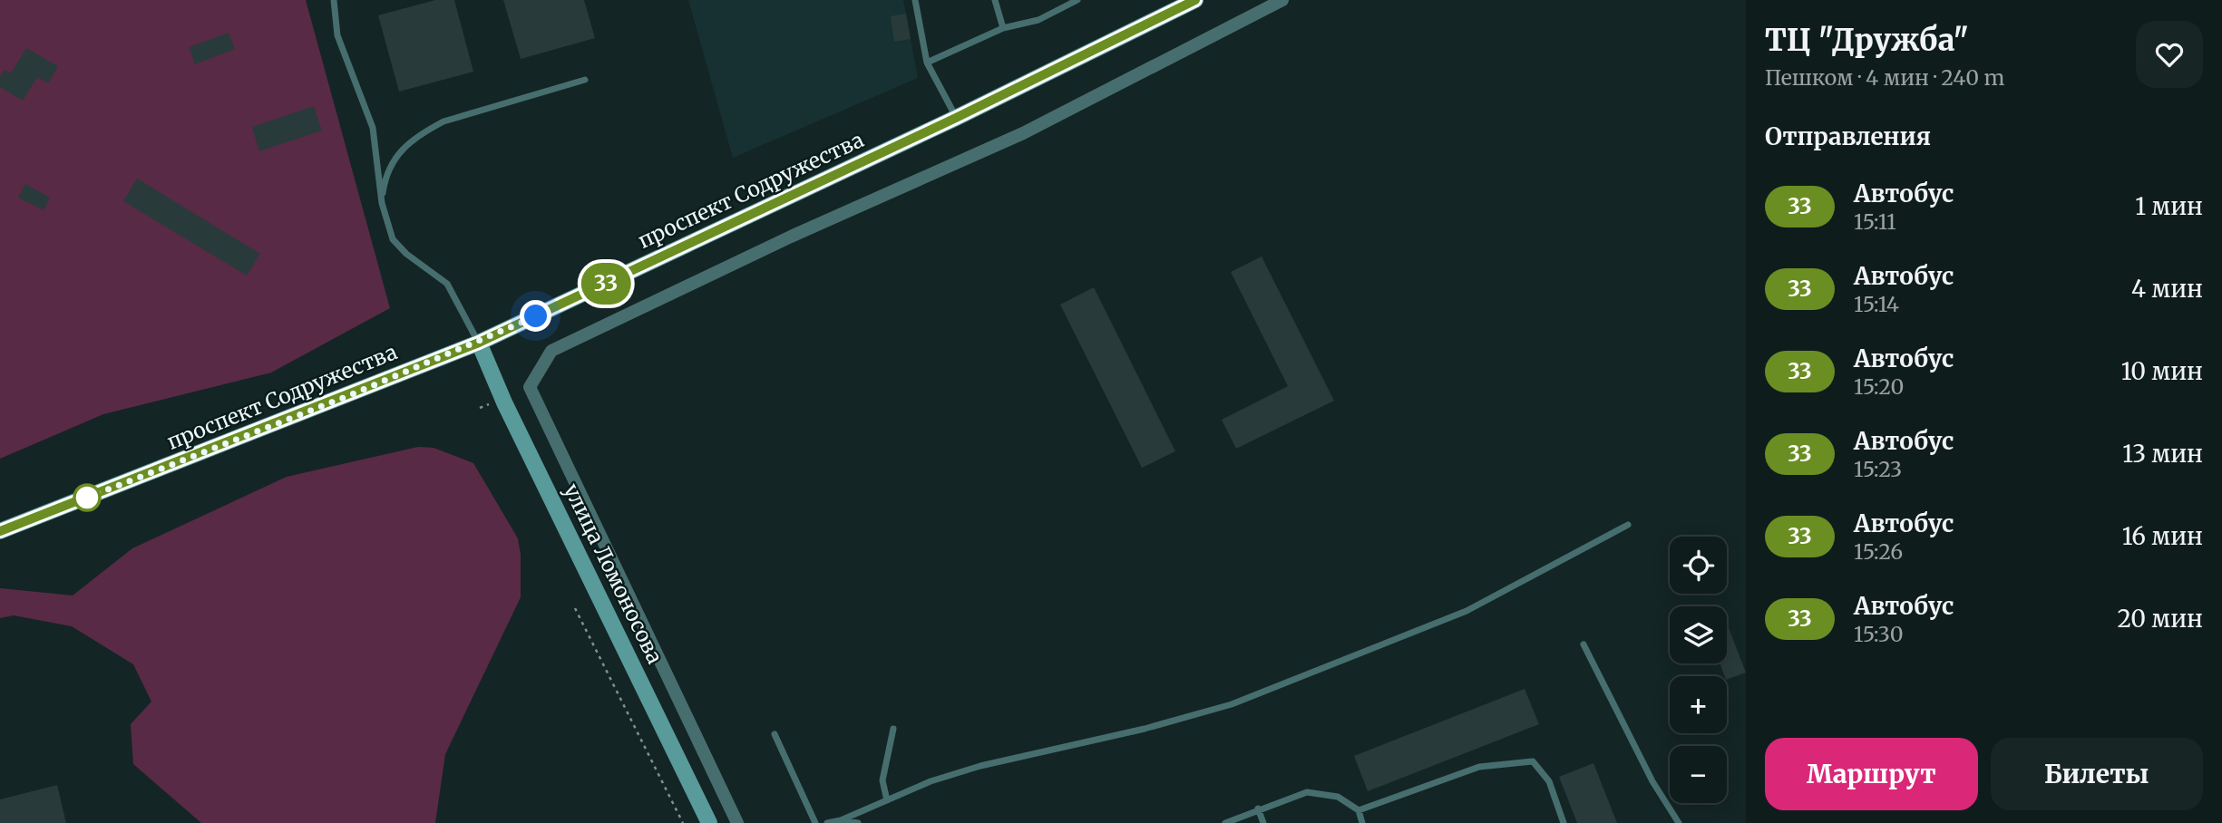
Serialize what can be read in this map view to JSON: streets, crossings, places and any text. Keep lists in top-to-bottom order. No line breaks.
{"streets":{"main road":["проспект Содружества","улица Ломоносова"]},"crossings":[["проспект Содружества","улица Ломоносова"]],"lines":["bus line 33"],"page":{"on_map":"33","heading":[["ТЦ \"Дружба\"","Пешком · 4 мин · 240 m"],"Отправления"],"list":[{"mark":"33","name":"Автобус","note":"15:11","value":"1 мин"},{"mark":"33","name":"Автобус","note":"15:14","value":"4 мин"},{"mark":"33","name":"Автобус","note":"15:20","value":"10 мин"},{"mark":"33","name":"Автобус","note":"15:23","value":"13 мин"},{"mark":"33","name":"Автобус","note":"15:26","value":"16 мин"},{"mark":"33","name":"Автобус","note":"15:30","value":"20 мин"}],"map_buttons":["+","−"],"buttons":["Маршрут","Билеты"]}}
